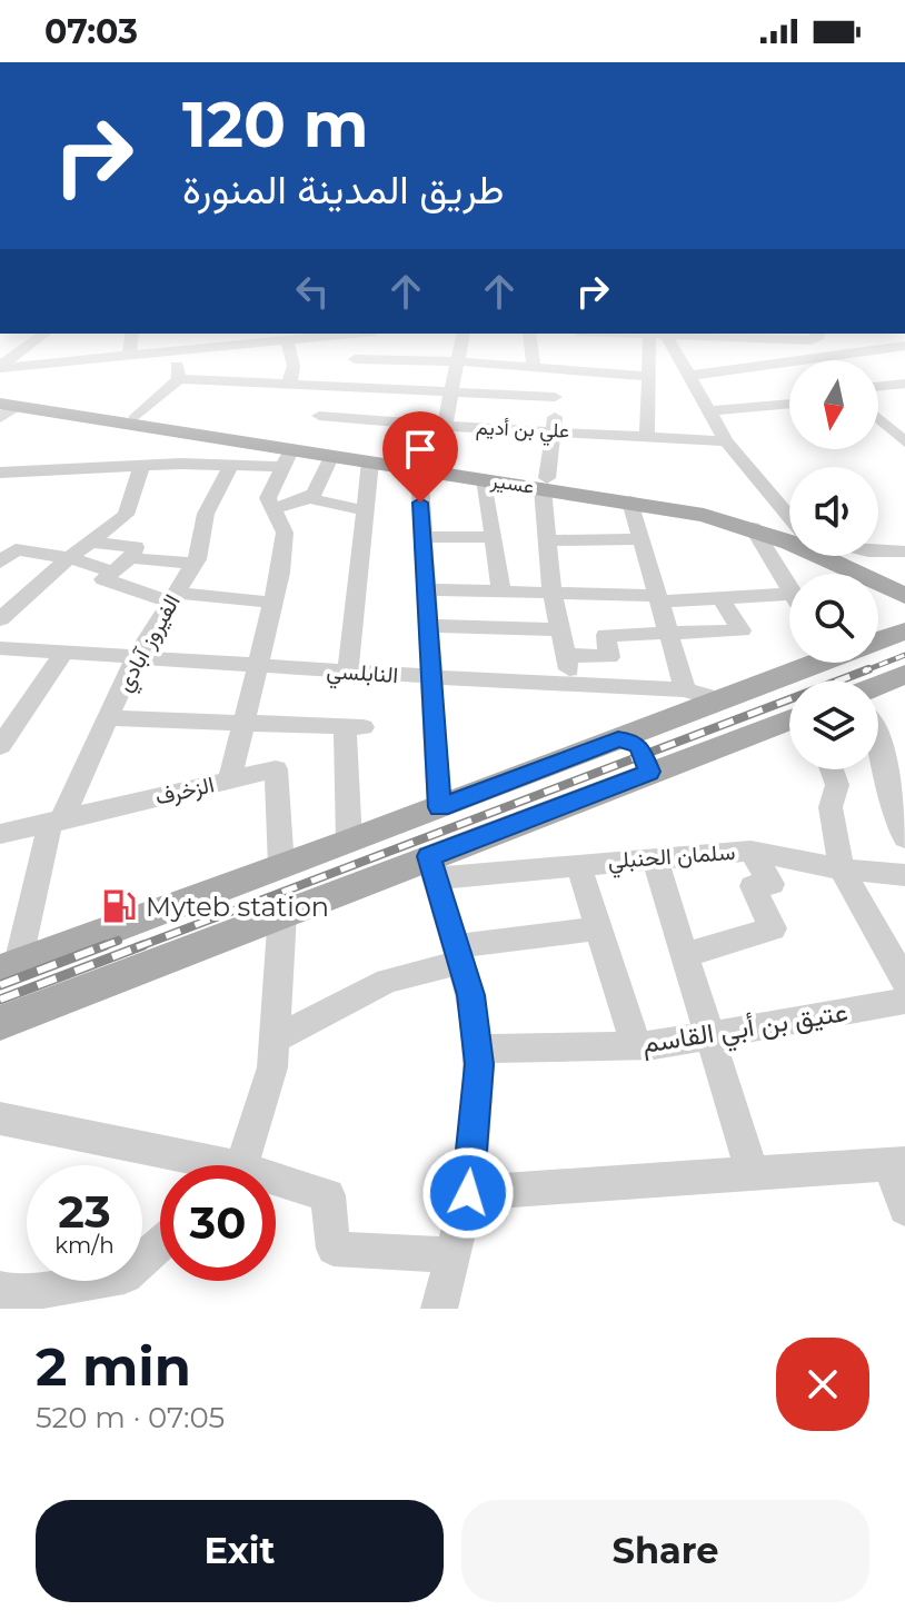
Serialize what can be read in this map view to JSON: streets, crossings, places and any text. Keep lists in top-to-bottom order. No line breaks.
{"streets":{"main road":["عسير"],"street":["علي بن أديم","الفيروز آبادي","النابلسي","الزخرف","سلمان الحنبلي","عتيق بن أبي القاسم"]},"crossings":[["الفيروز آبادي","النابلسي"],["الفيروز آبادي","الزخرف"]],"places":{"fuel station":["Myteb station"]},"north":"bottom","page":{"status":"07:03","turn":["120 m","طريق المدينة المنورة"],"speed":"23 km/h","limit":"30","heading":["2 min","520 m · 07:05"],"buttons":["Exit","Share"]}}
